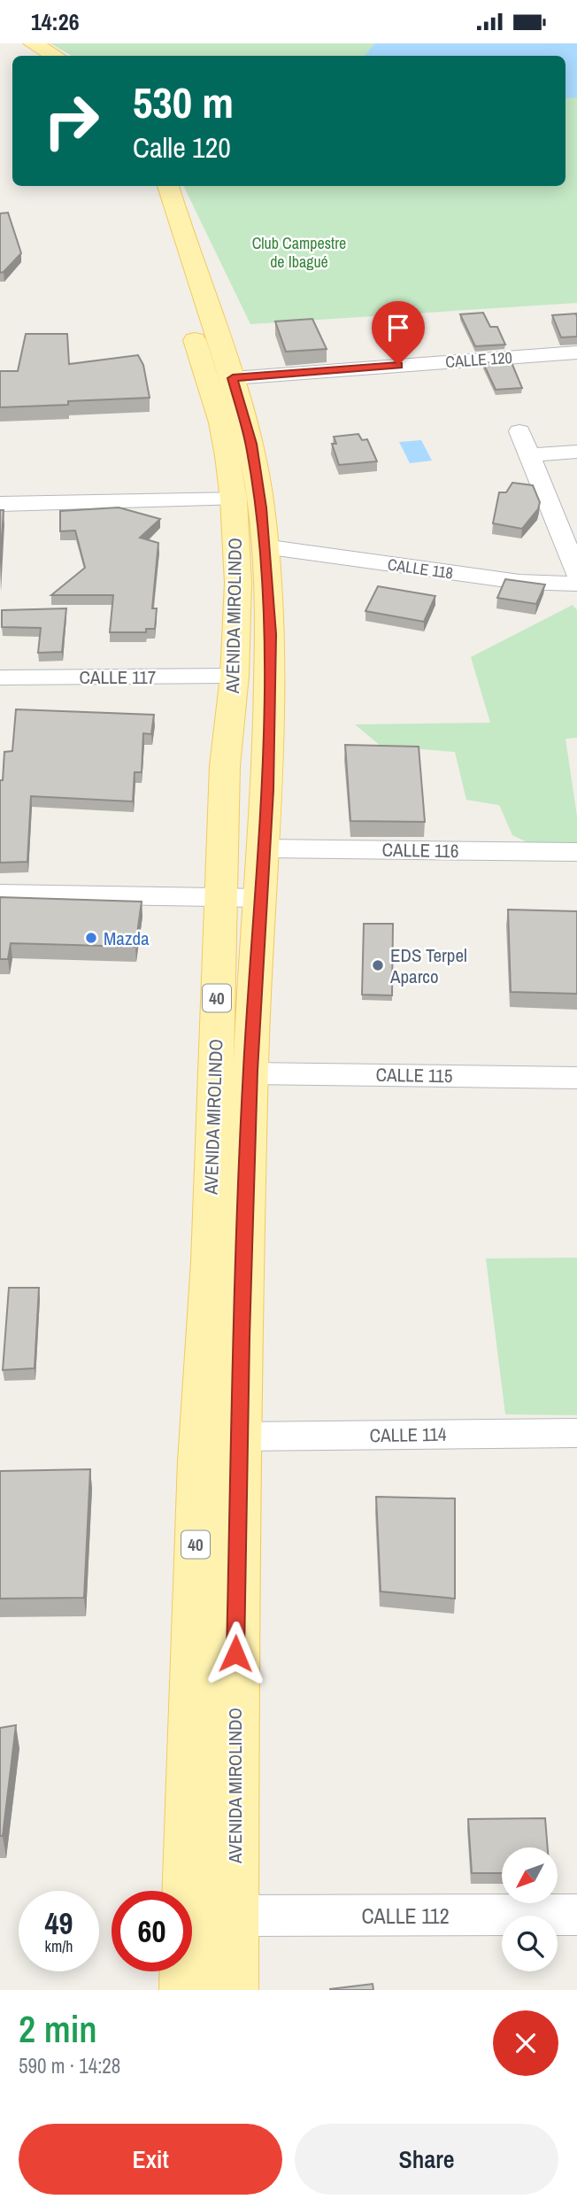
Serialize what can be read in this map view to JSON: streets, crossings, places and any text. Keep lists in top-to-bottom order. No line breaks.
{"streets":{"main road":["AVENIDA MIROLINDO","40"],"street":["CALLE 120","CALLE 118","CALLE 117","CALLE 116","CALLE 115","CALLE 114","CALLE 112"]},"crossings":[["CALLE 120","AVENIDA MIROLINDO"],["CALLE 118","AVENIDA MIROLINDO"],["AVENIDA MIROLINDO","CALLE 117"],["AVENIDA MIROLINDO","CALLE 116"],["AVENIDA MIROLINDO","CALLE 115"],["AVENIDA MIROLINDO","CALLE 114"],["AVENIDA MIROLINDO","CALLE 112"]],"parks":["Club Campestre de Ibagué"],"places":["Mazda","EDS Terpel Aparco"],"north":"bottom left","page":{"status":"14:26","turn":["530 m","Calle 120"],"speed":"49 km/h","limit":"60","heading":["2 min","590 m · 14:28"],"buttons":["Exit","Share"]}}
